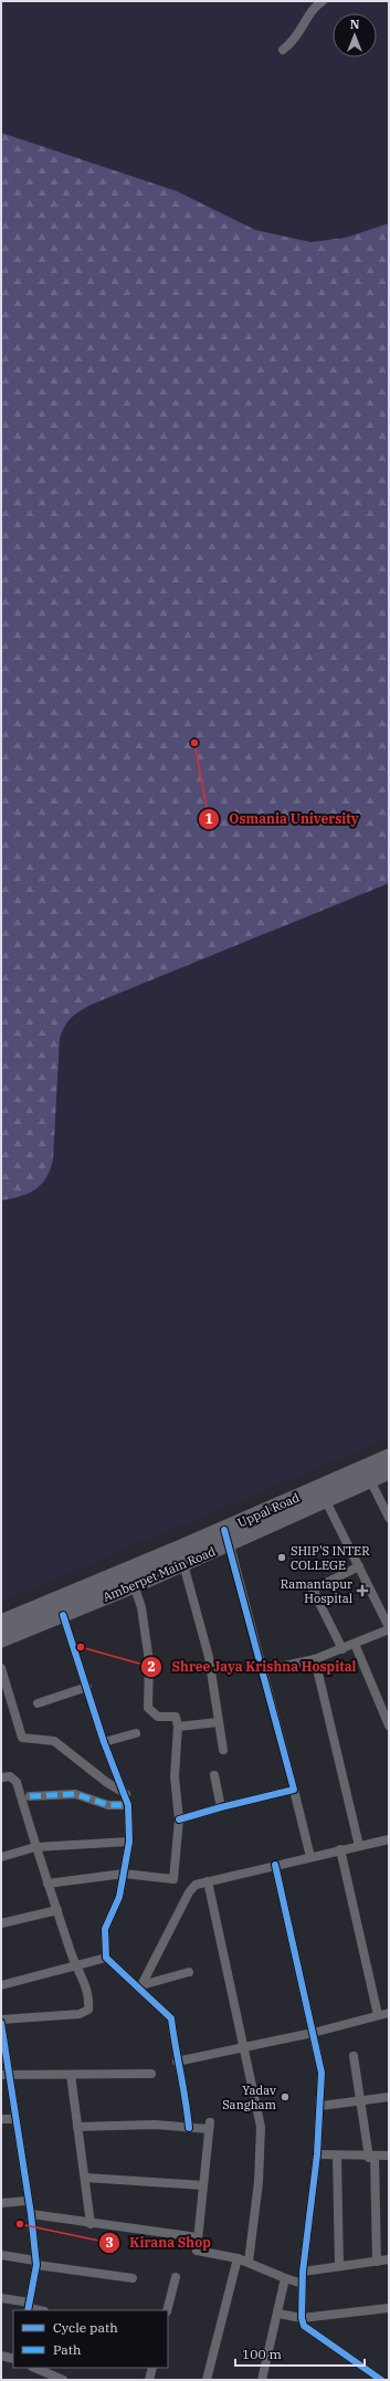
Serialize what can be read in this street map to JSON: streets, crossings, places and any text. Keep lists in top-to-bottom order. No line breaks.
{"streets":{"highway":["Uppal Road","Amberpet Main Road"]},"crossings":[["Uppal Road","Amberpet Main Road"]],"places":{"other":["Osmania University","SHIP'S INTER COLLEGE","Shree Jaya Krishna Hospital","Yadav Sangham","Kirana Shop"],"health":["Ramantapur Hospital"]},"legend":["Cycle path","Path"],"scale_bar":"100 m","north":"top"}
